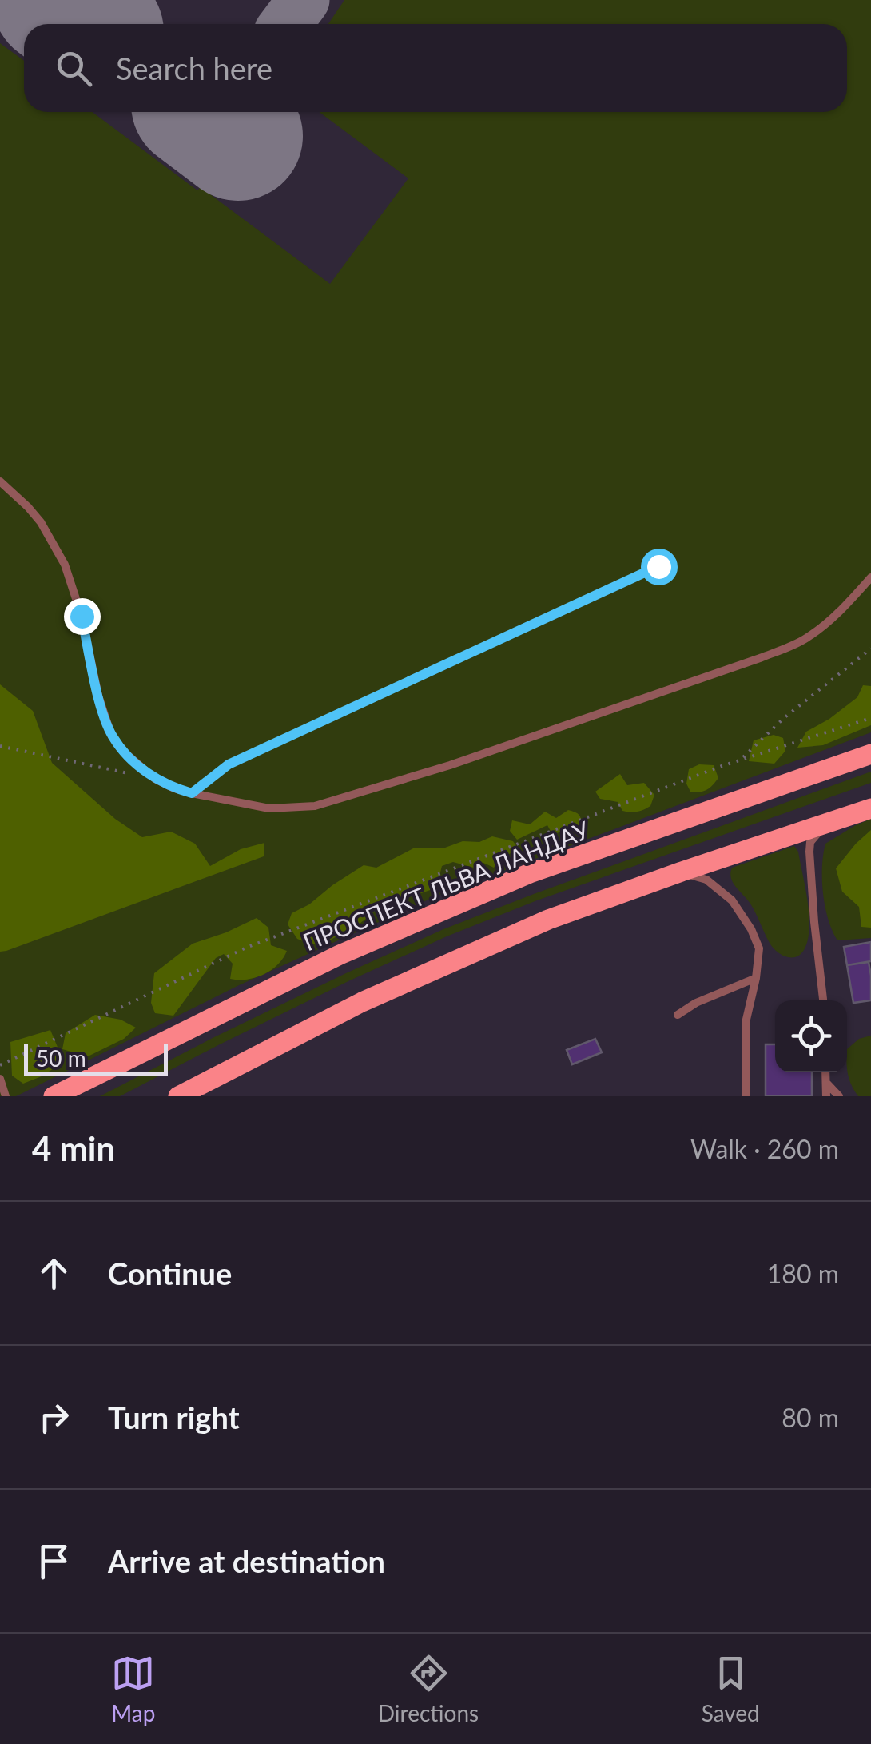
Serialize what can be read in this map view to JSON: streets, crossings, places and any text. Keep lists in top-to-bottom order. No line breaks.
{"streets":{"main road":["ПРОСПЕКТ ЛЬВА ЛАНДАУ"]},"scale_bar":"50 m","page":{"search":"Search here","scale":"50 m","heading":["4 min","Walk · 260 m"],"list":[["Continue","180 m"],["Turn right","80 m"],"Arrive at destination"],"nav":["Map","Directions","Saved"]}}
